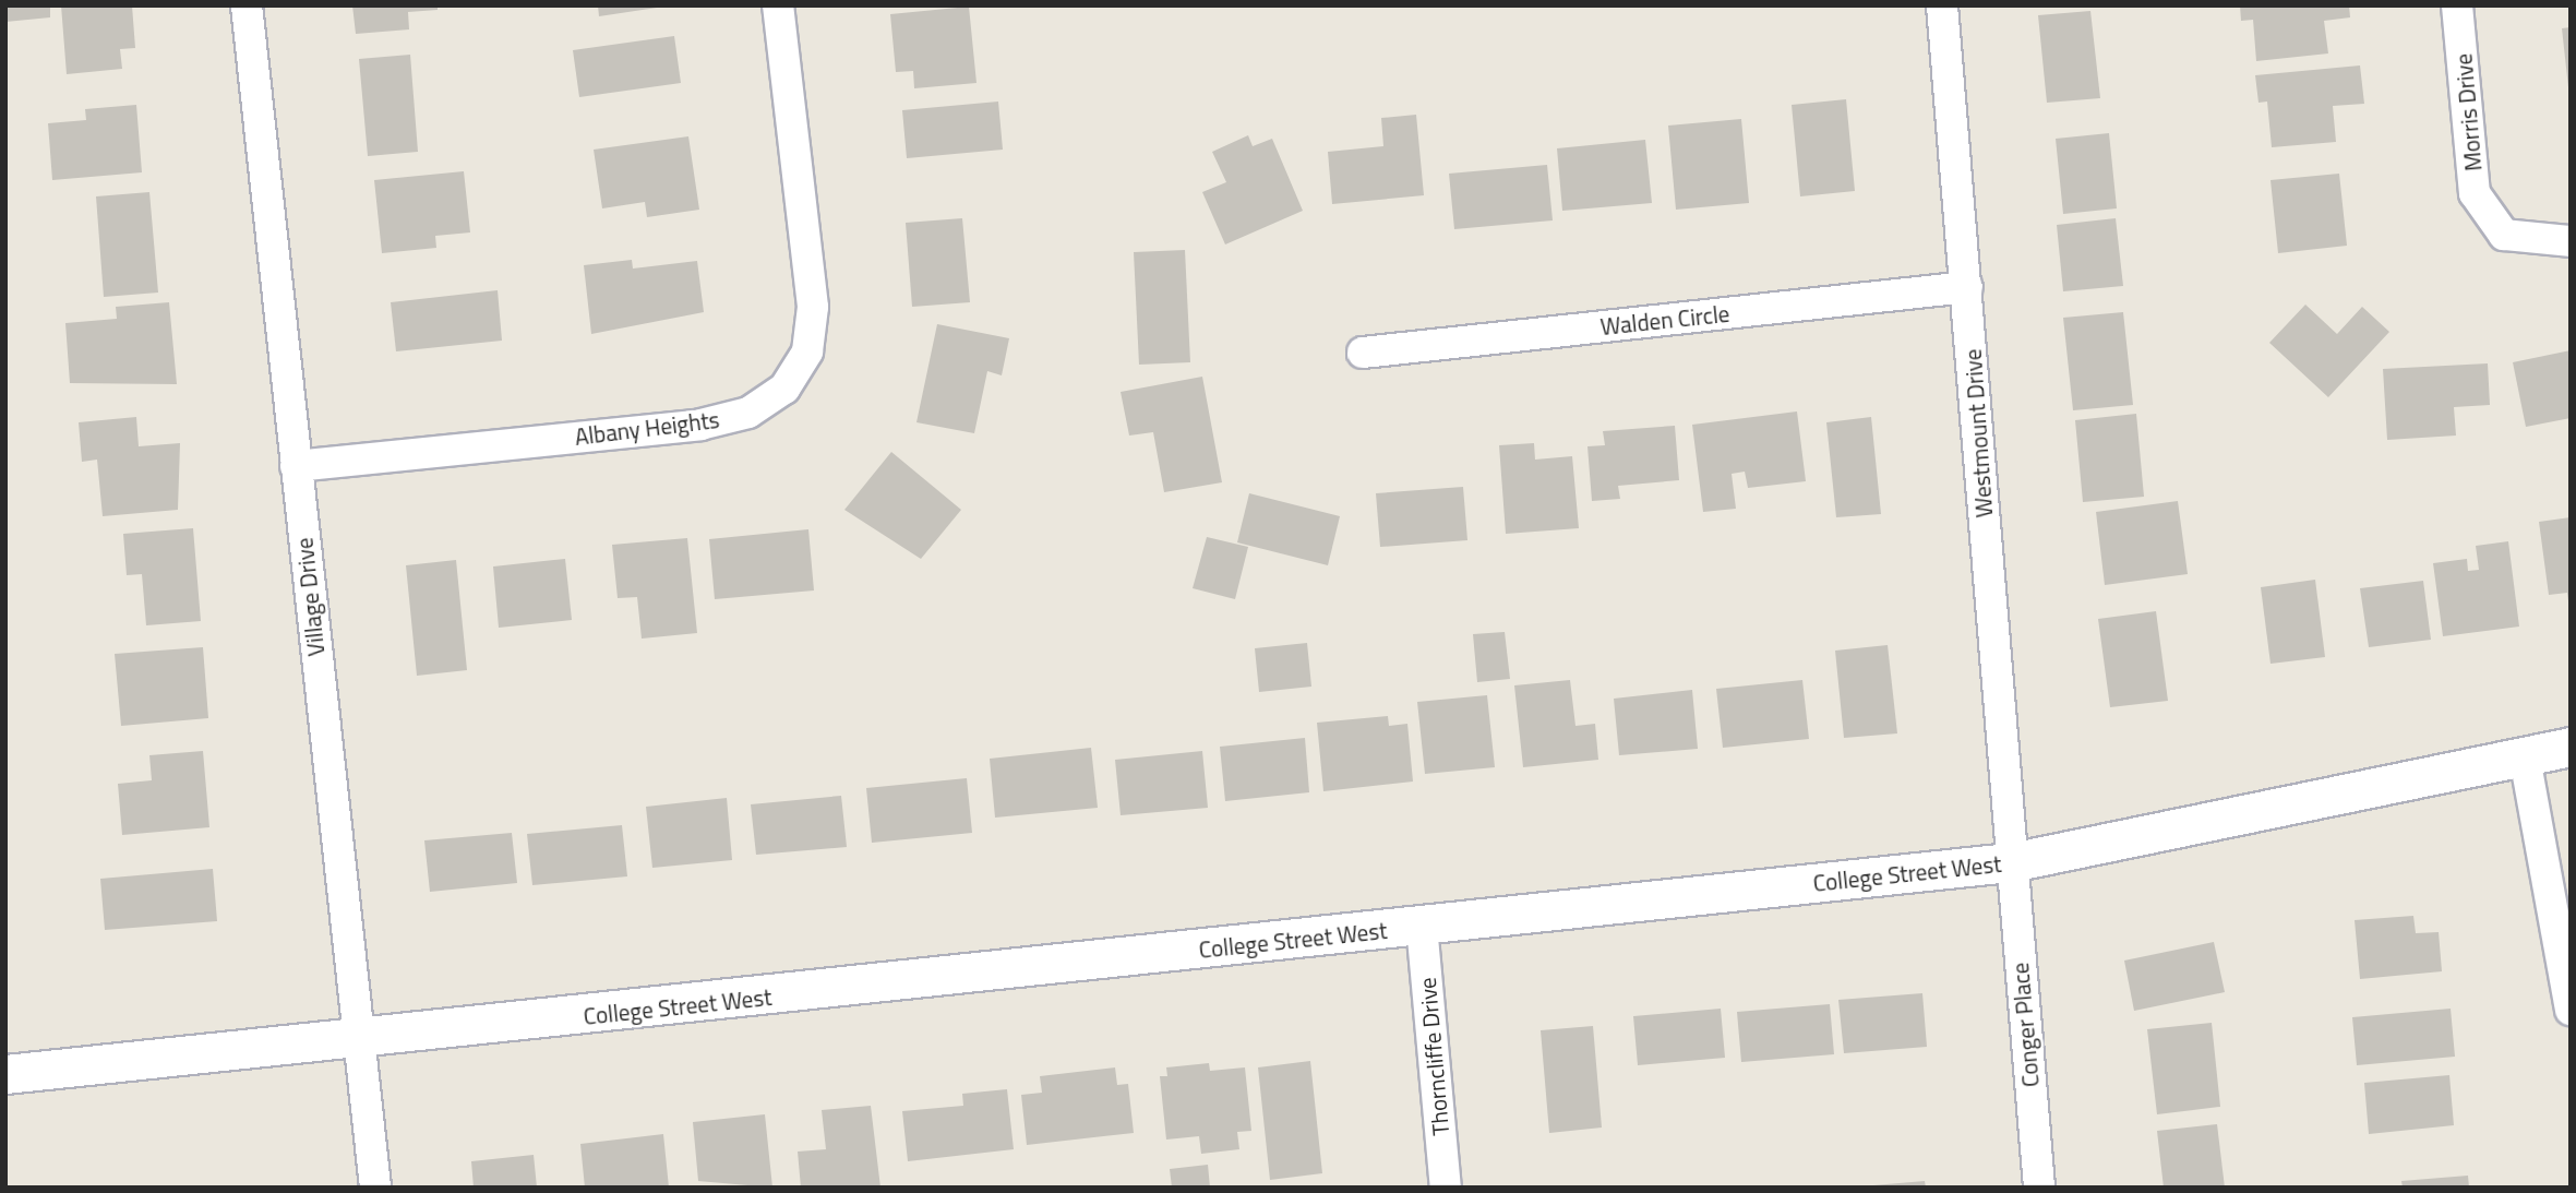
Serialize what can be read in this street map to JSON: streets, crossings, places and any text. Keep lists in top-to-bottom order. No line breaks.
{"streets":{"street":["Morris Drive","Walden Circle","Albany Heights","Westmount Drive","Village Drive","College Street West","Conger Place","Thorncliffe Drive"]},"crossings":[["Walden Circle","Westmount Drive"],["Albany Heights","Village Drive"],["Westmount Drive","College Street West"],["Westmount Drive","Conger Place"],["Village Drive","College Street West"],["College Street West","Conger Place"],["College Street West","Thorncliffe Drive"]]}
